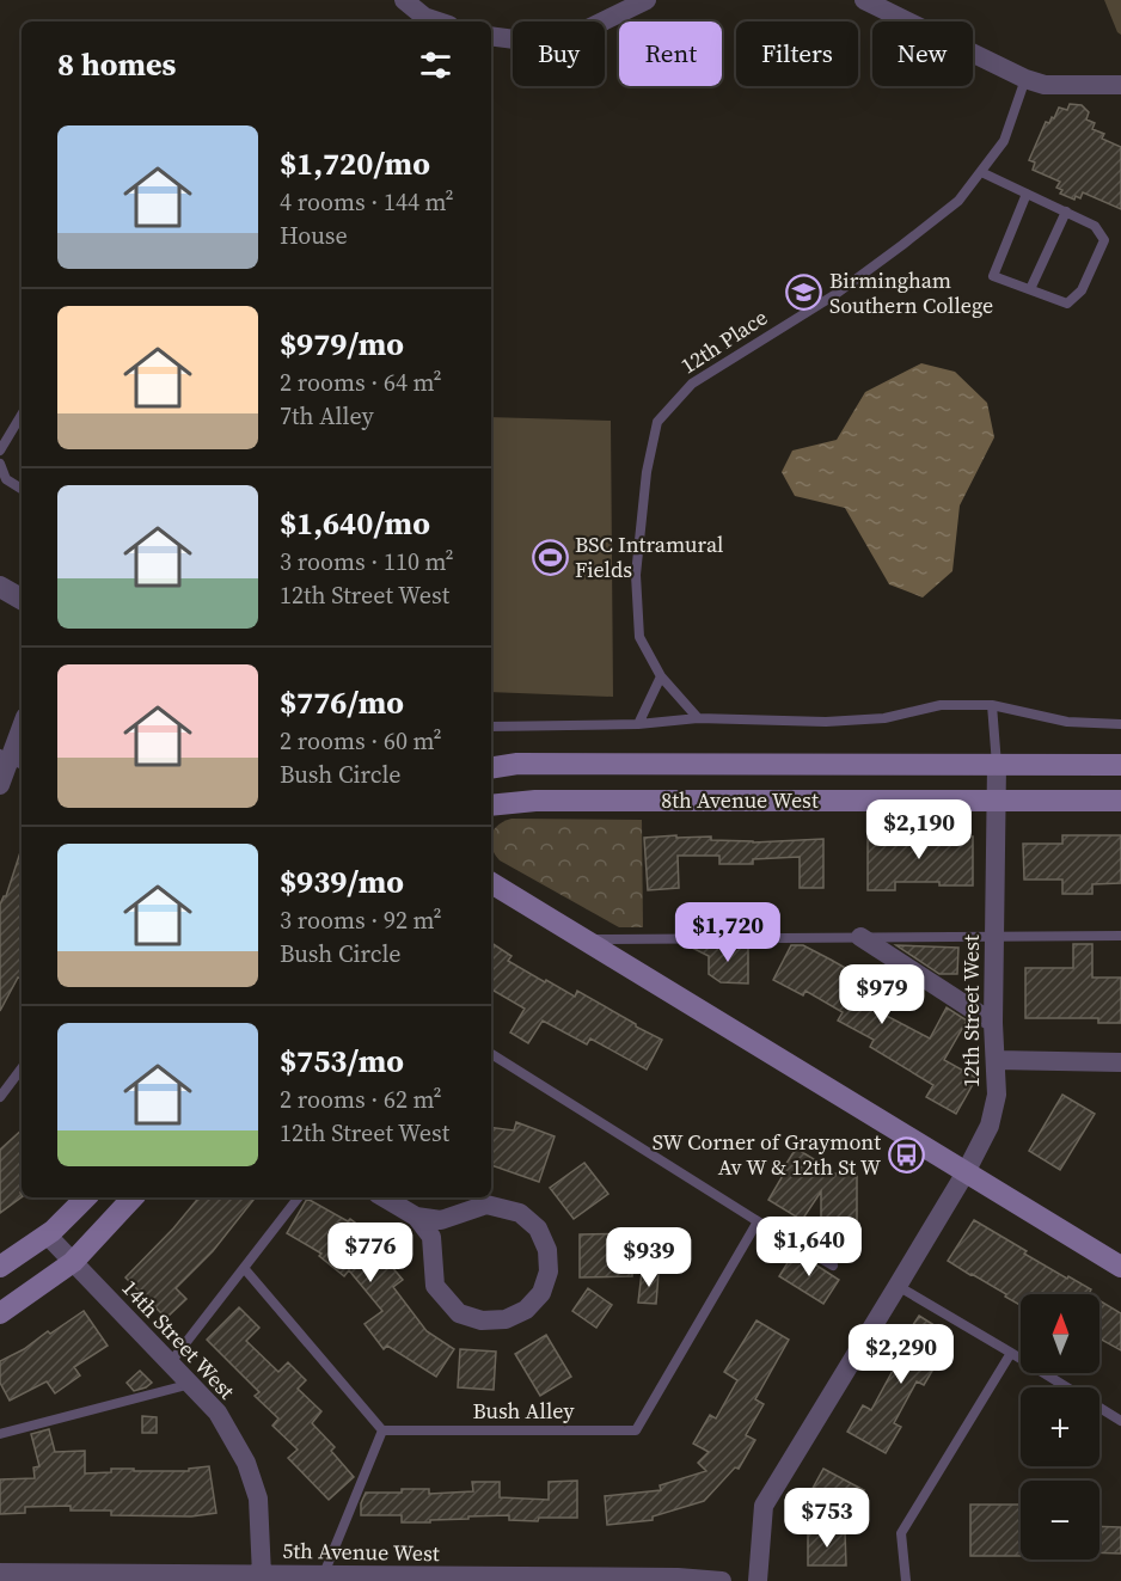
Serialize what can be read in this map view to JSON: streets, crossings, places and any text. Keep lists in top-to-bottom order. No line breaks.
{"streets":{"main road":["8th Avenue West"],"street":["12th Street West","14th Street West","5th Avenue West"],"lane":["12th Place","Bush Alley"]},"crossings":[["8th Avenue West","12th Street West"],["14th Street West","5th Avenue West"]],"places":{"school or university":["Birmingham Southern College"],"sports":["BSC Intramural Fields"],"bus stop":["SW Corner of Graymont Av W & 12th St W"]},"north":"top","page":{"chip":["Buy","Rent","Filters","New"],"heading":"8 homes","list":[{"name":"$1,720/mo","note":"4 rooms · 144 m² · House"},{"name":"$979/mo","note":"2 rooms · 64 m² · 7th Alley"},{"name":"$1,640/mo","note":"3 rooms · 110 m² · 12th Street West"},{"name":"$776/mo","note":"2 rooms · 60 m² · Bush Circle"},{"name":"$939/mo","note":"3 rooms · 92 m² · Bush Circle"},{"name":"$753/mo","note":"2 rooms · 62 m² · 12th Street West"}],"price":["$2,190","$1,720","$979","$1,640","$776","$939","$2,290","$753"],"map_buttons":["+","−"]}}
